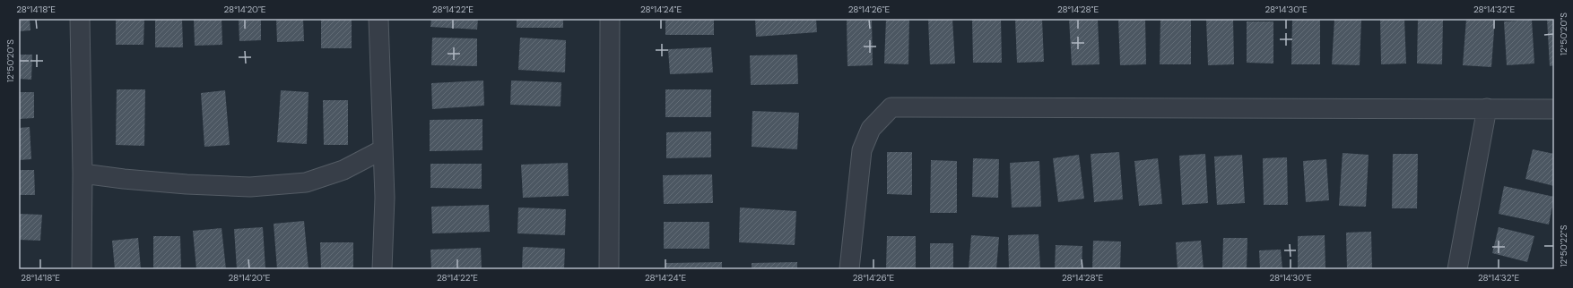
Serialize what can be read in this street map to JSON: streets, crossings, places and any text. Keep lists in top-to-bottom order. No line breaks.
{"coordinates":["28°14'18\"E","28°14'20\"E","28°14'22\"E","28°14'24\"E","28°14'26\"E","28°14'28\"E","28°14'30\"E","28°14'32\"E","12°50'20\"S","12°50'22\"S"]}
